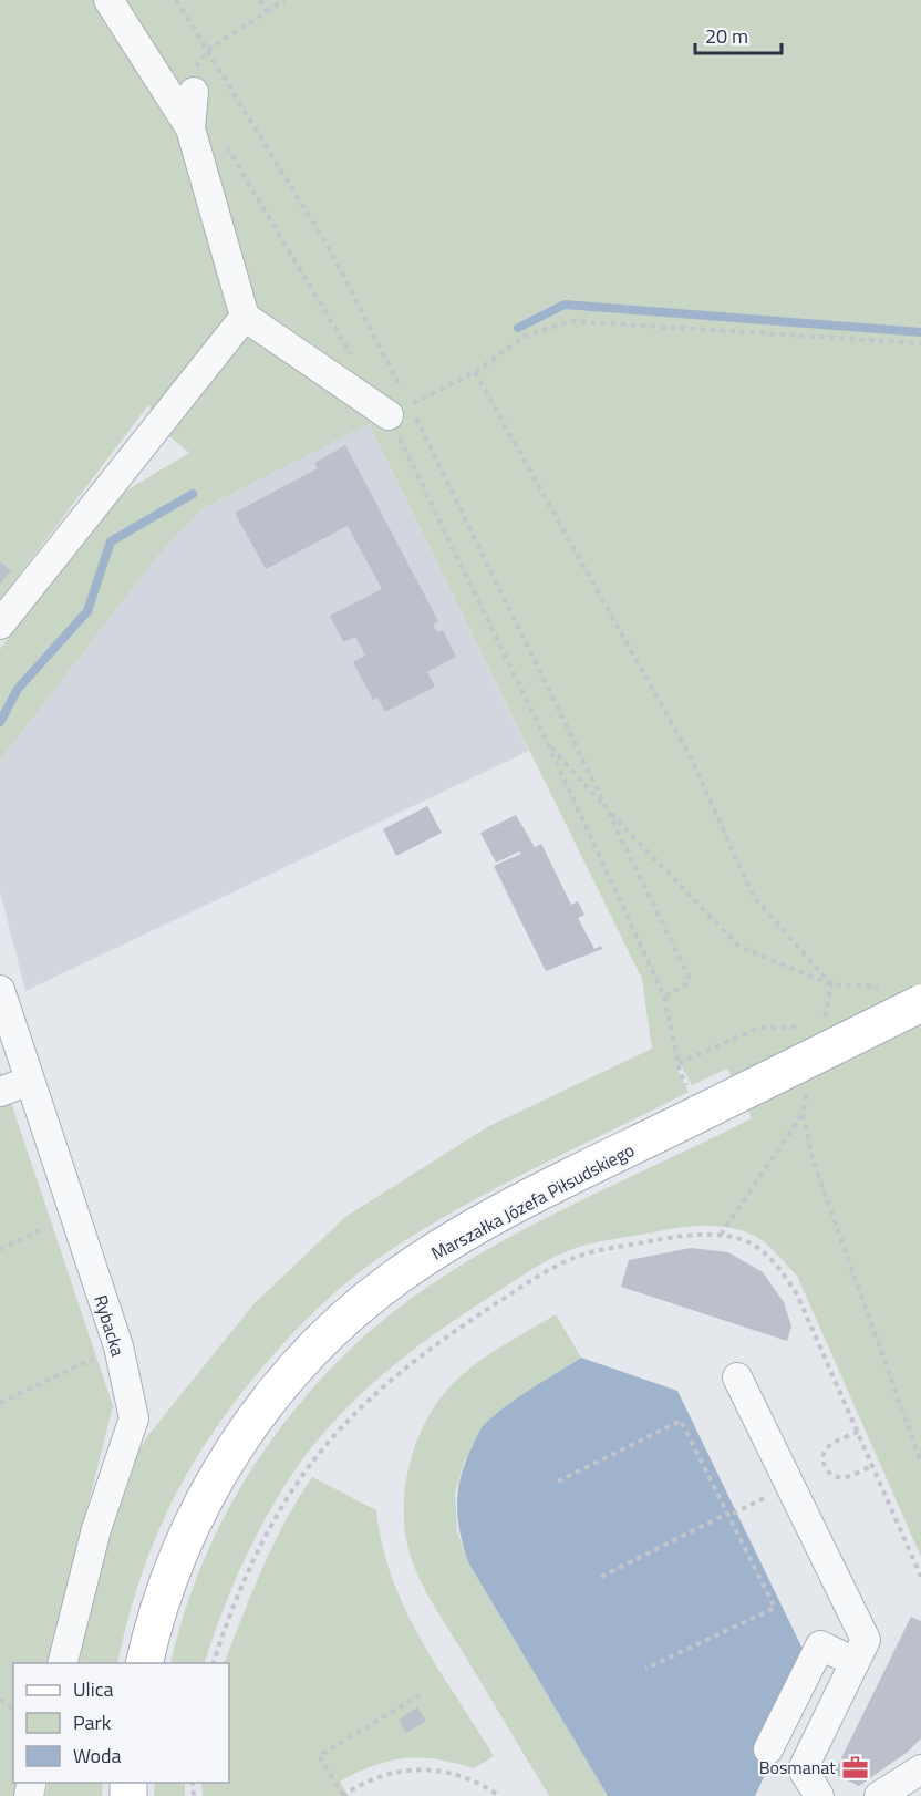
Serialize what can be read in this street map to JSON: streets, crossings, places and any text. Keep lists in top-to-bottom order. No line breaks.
{"streets":{"main road":["Marszałka Józefa Piłsudskiego"],"street":["Rybacka"]},"places":{"office":["Bosmanat"]},"legend":["Ulica","Park","Woda"],"scale_bar":"20 m"}
